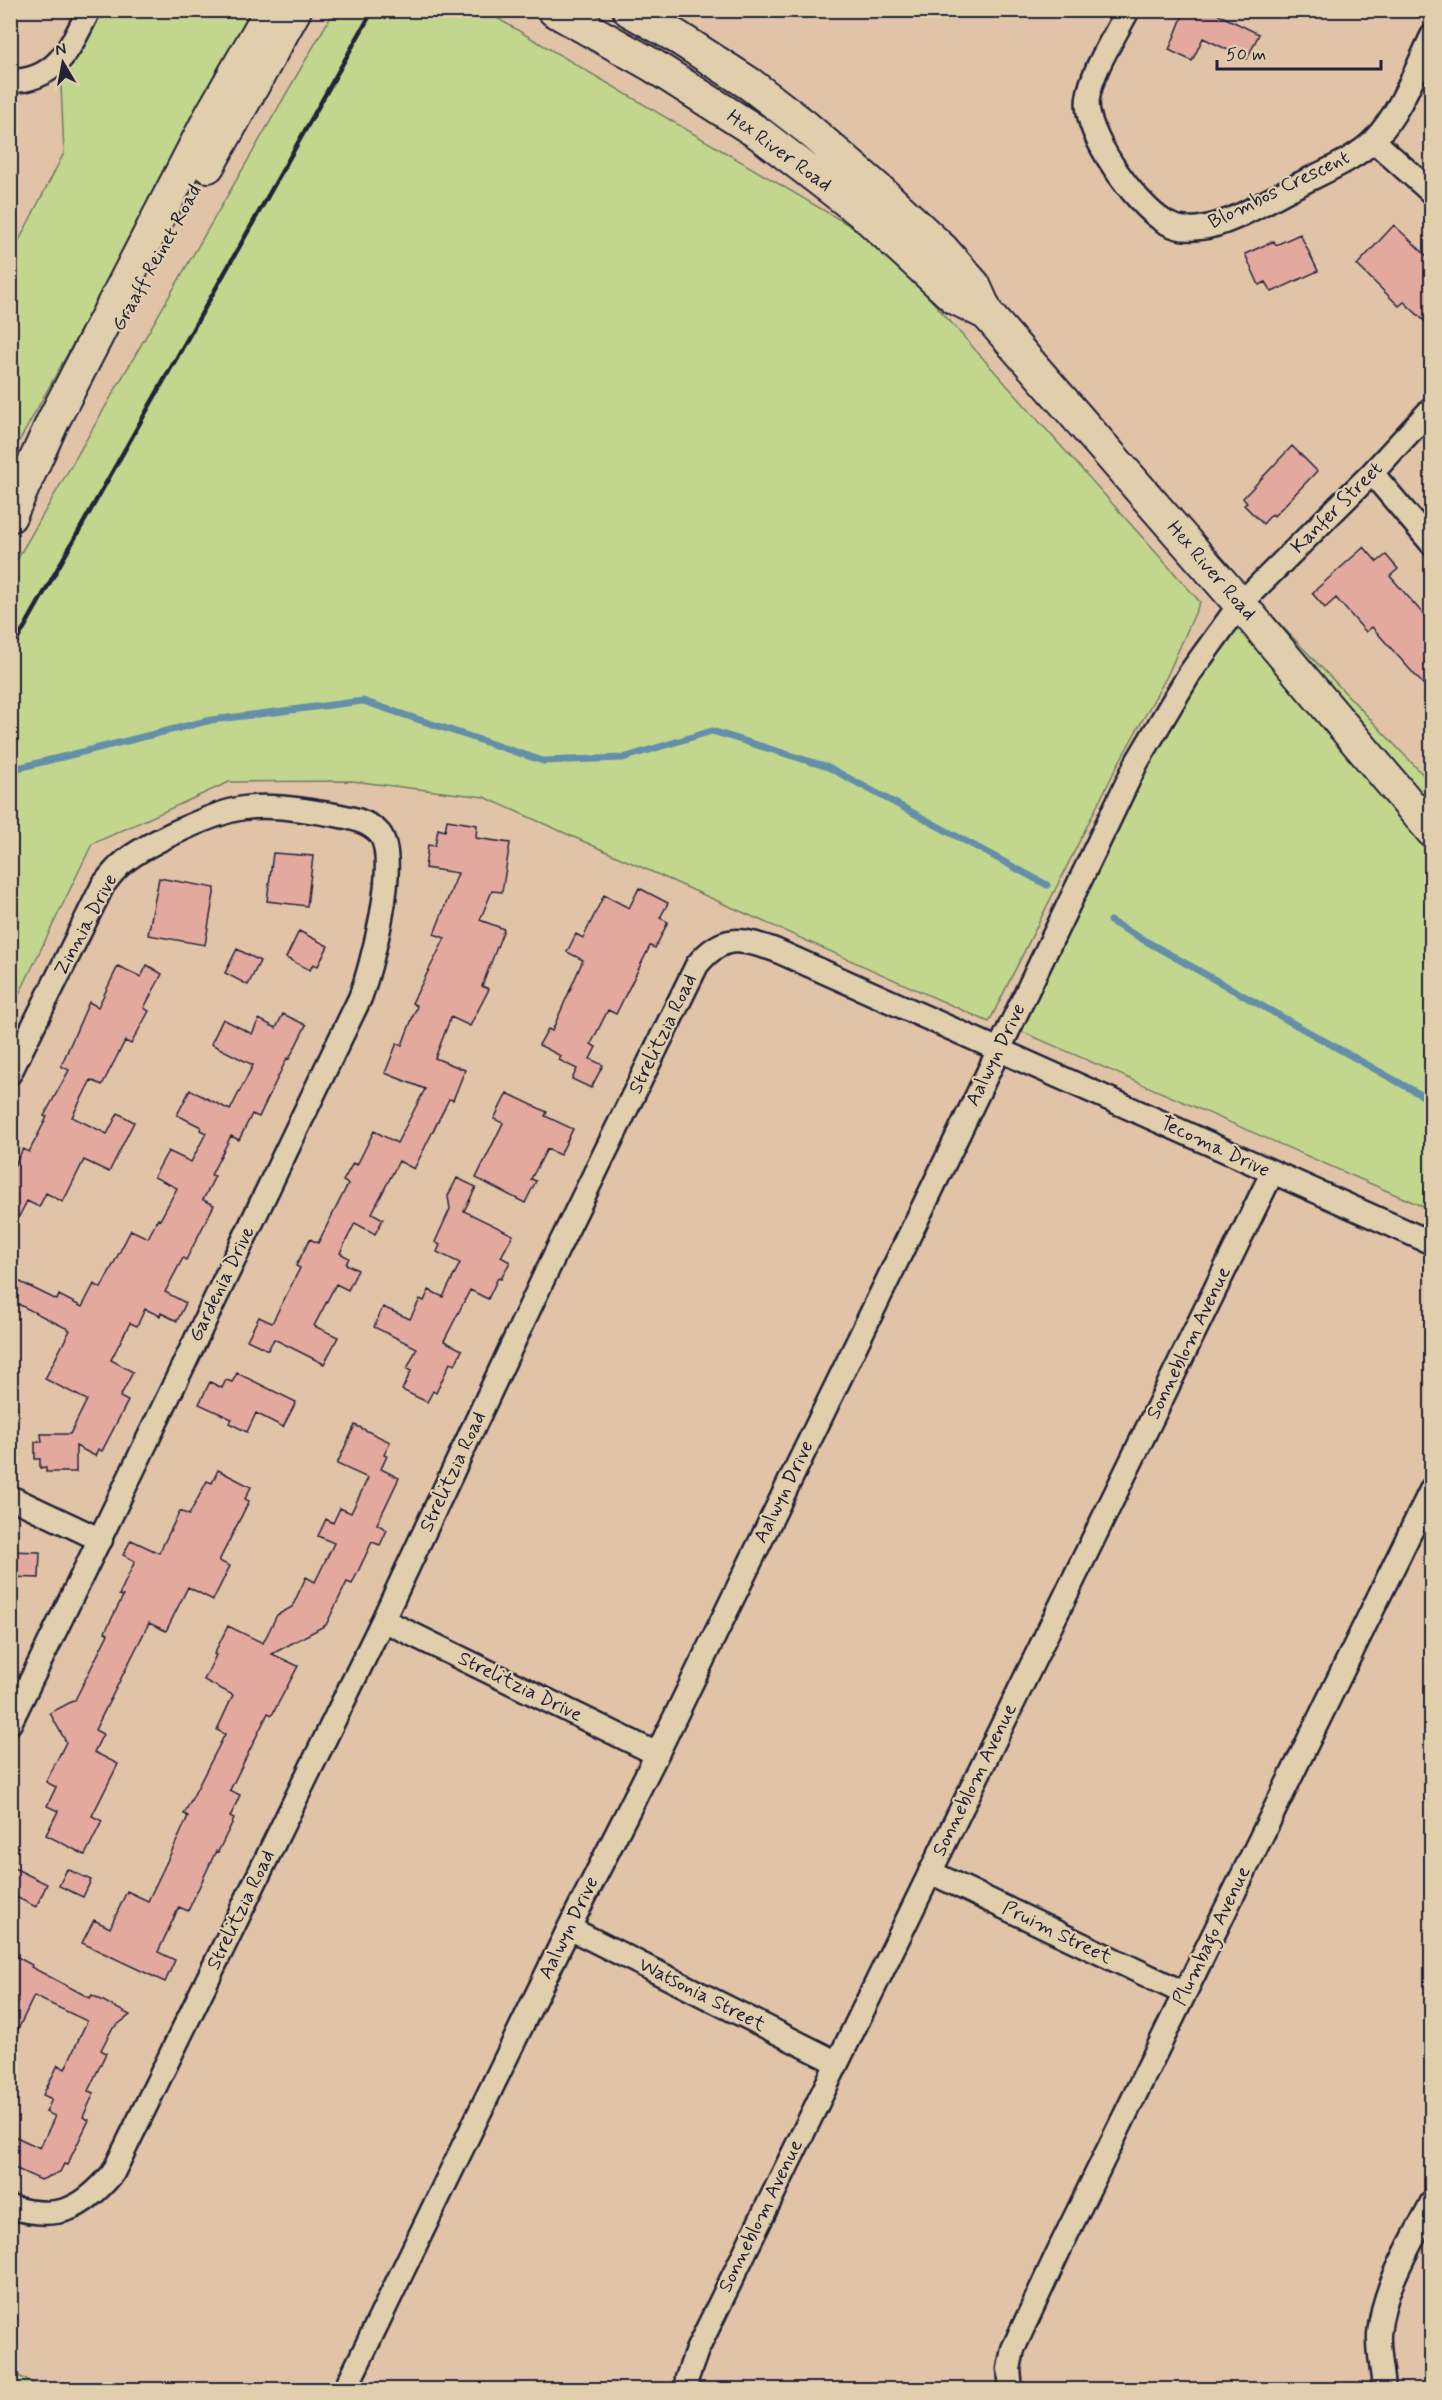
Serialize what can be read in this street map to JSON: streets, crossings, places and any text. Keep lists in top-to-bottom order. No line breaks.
{"streets":{"street":["Hex River Road","Blombos Crescent","Graaff Reinet Road","Kanfer Street","Zinnia Drive","Strelitzia Road","Aalwyn Drive","Tecoma Drive","Gardenia Drive","Sonneblom Avenue","Strelitzia Drive","Pruim Street","Plumbago Avenue","Watsonia Street"]},"crossings":[["Hex River Road","Kanfer Street"],["Hex River Road","Aalwyn Drive"],["Kanfer Street","Aalwyn Drive"],["Zinnia Drive","Gardenia Drive"],["Strelitzia Road","Aalwyn Drive"],["Strelitzia Road","Tecoma Drive"],["Strelitzia Road","Strelitzia Drive"],["Aalwyn Drive","Tecoma Drive"],["Aalwyn Drive","Strelitzia Drive"],["Aalwyn Drive","Watsonia Street"],["Tecoma Drive","Sonneblom Avenue"],["Sonneblom Avenue","Pruim Street"],["Sonneblom Avenue","Watsonia Street"],["Pruim Street","Plumbago Avenue"]],"scale_bar":"50 m","north":"top"}
